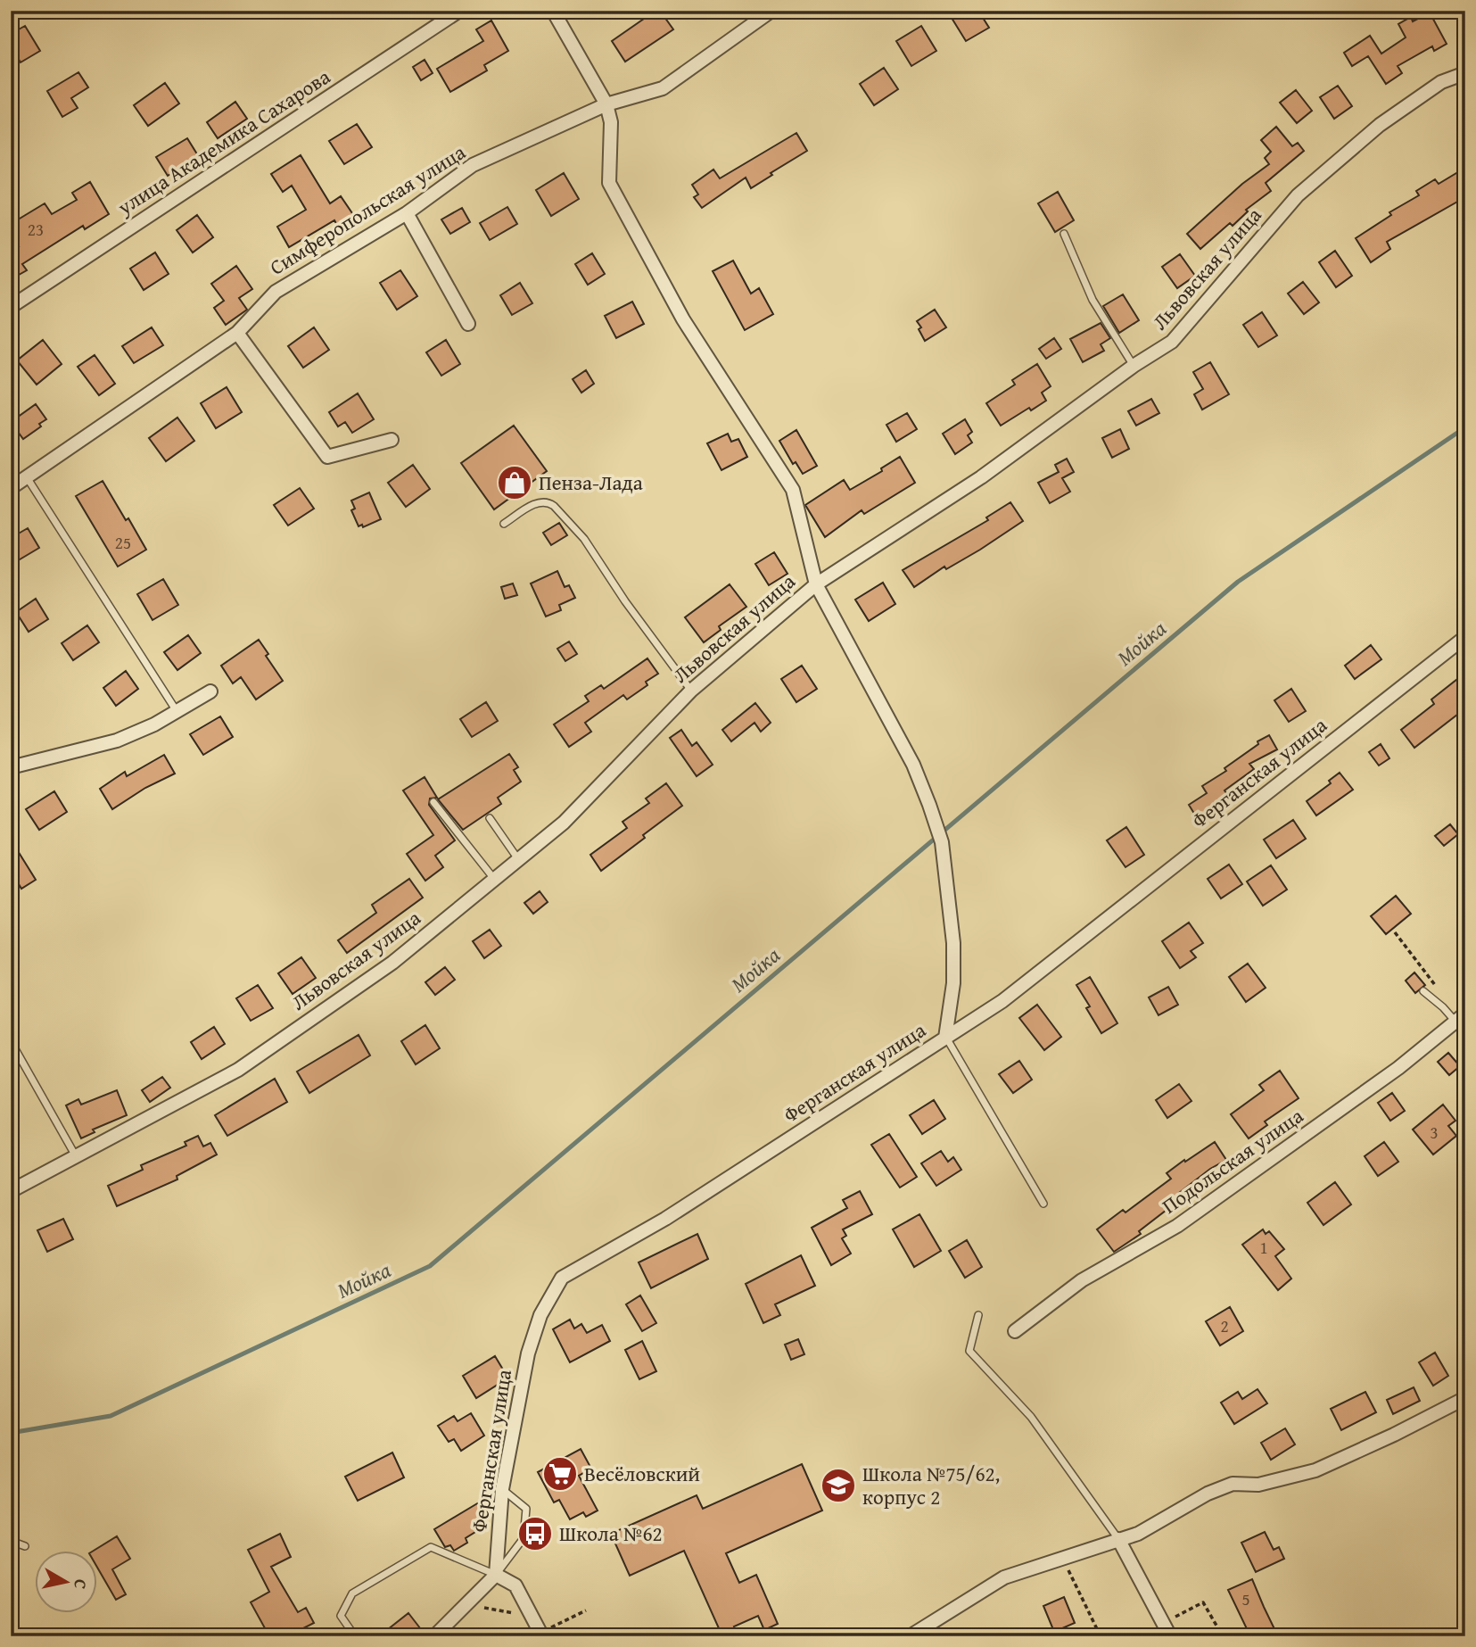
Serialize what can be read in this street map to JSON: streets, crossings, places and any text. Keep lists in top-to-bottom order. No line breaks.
{"streets":{"street":["улица Академика Сахарова","Симферопольская улица","Львовская улица","Ферганская улица","Подольская улица"]},"water":["Мойка"],"places":{"shop":["Пенза-Лада"],"supermarket":["Весёловский"],"school or university":["Школа №75/62, корпус 2"],"bus stop":["Школа №62"]},"house_numbers":["23","25","3","1","2","5"],"north":"right"}
